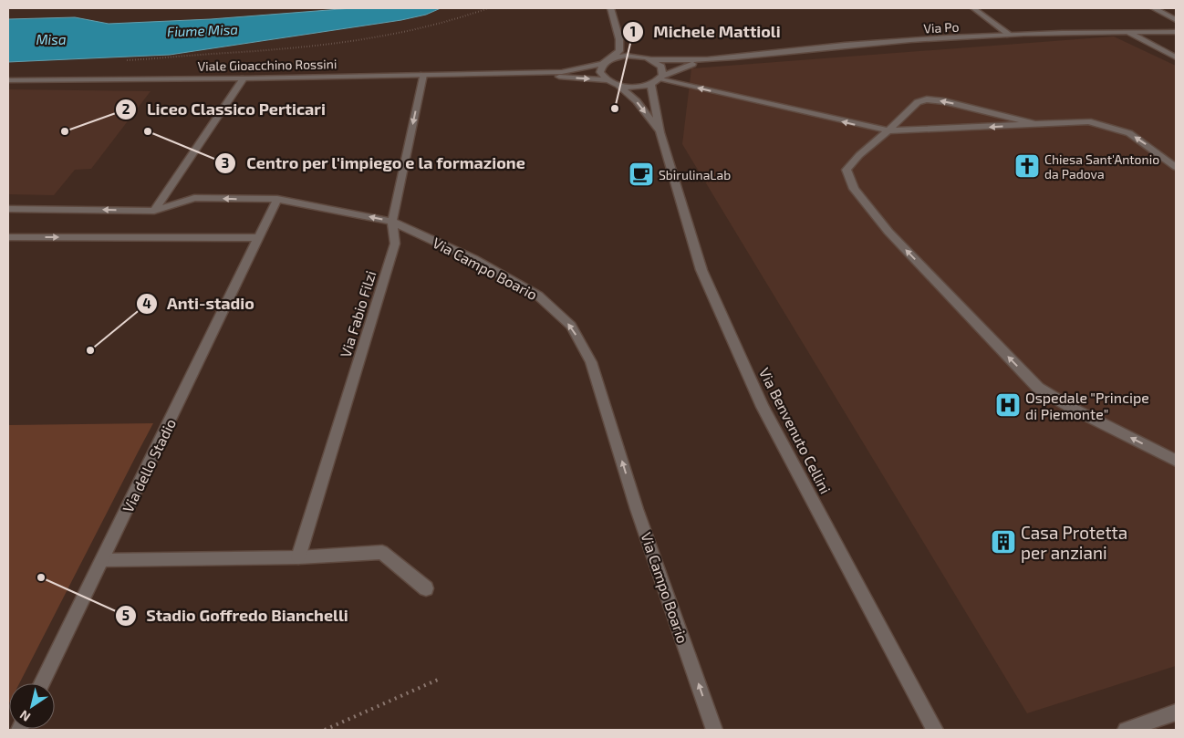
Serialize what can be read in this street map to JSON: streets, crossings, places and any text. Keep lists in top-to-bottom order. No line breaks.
{"streets":{"street":["Via Po","Viale Gioacchino Rossini","Via Campo Boario","Via Fabio Filzi","Via Benvenuto Cellini","Via dello Stadio"]},"crossings":[["Via Po","Via Benvenuto Cellini"],["Viale Gioacchino Rossini","Via Fabio Filzi"],["Viale Gioacchino Rossini","Via Benvenuto Cellini"],["Via Campo Boario","Via Fabio Filzi"],["Via Campo Boario","Via dello Stadio"]],"one_way":["Via Campo Boario"],"water":["Fiume Misa","Misa"],"places":{"other":["Michele Mattioli","Liceo Classico Perticari","Centro per l'impiego e la formazione","Anti-stadio","Stadio Goffredo Bianchelli"],"church":["Chiesa Sant'Antonio da Padova"],"cafe":["SbirulinaLab"],"hospital":["Ospedale \"Principe di Piemonte\""],"building":["Casa Protetta per anziani"]},"north":"bottom left"}
